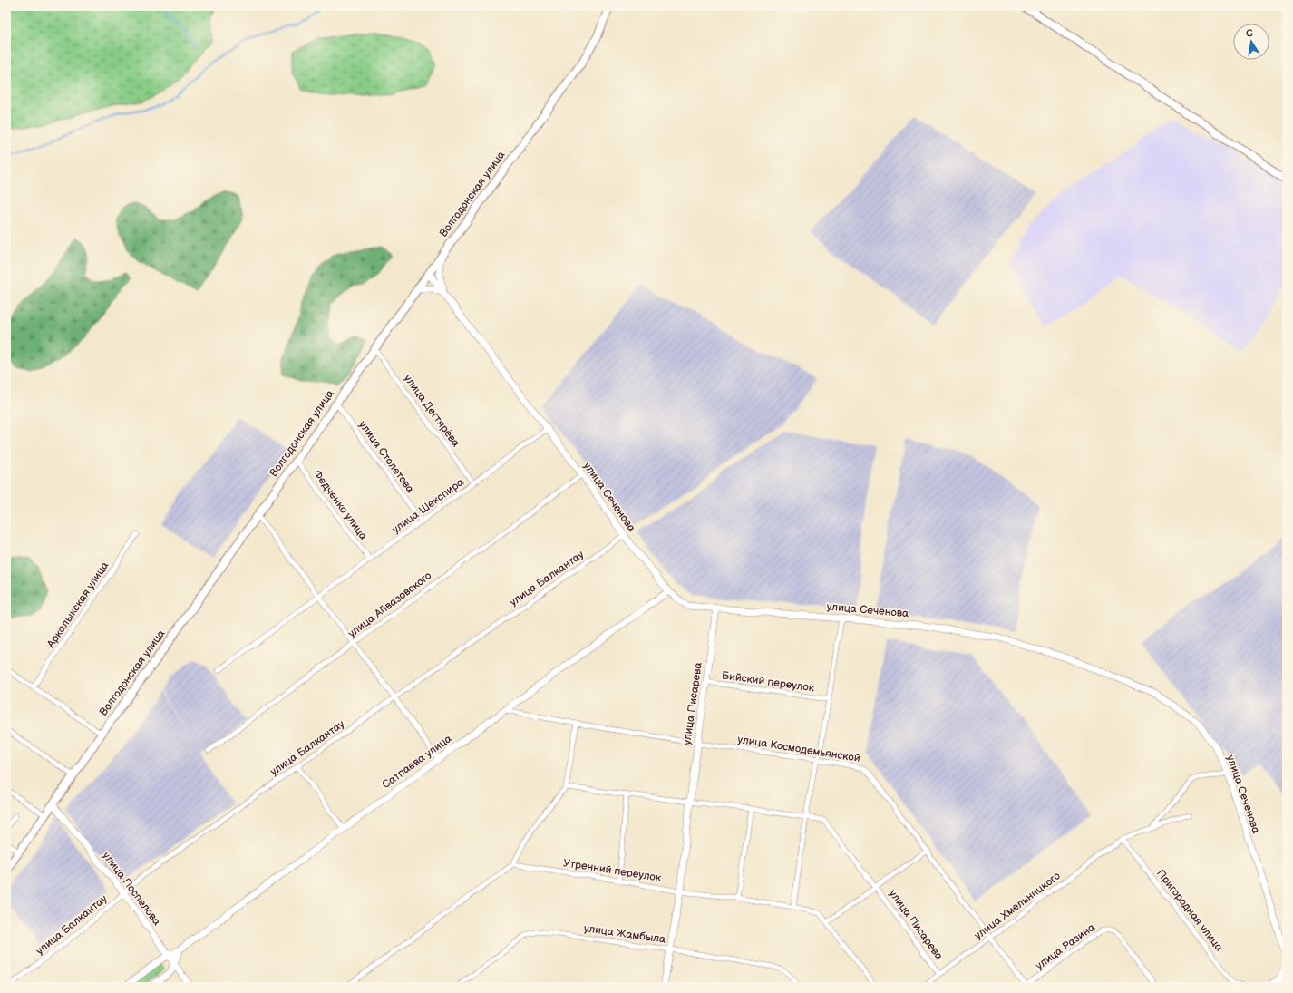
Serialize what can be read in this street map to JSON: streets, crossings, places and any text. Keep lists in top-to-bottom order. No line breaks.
{"streets":{"main road":["Волгодонская улица"],"street":["улица Дегтярёва","улица Столетова","улица Сеченова","Федченко улица","улица Шекспира","улица Балкантау","Аркалыкская улица","улица Айвазовского","Бийский переулок","улица Писарева","улица Космодемьянской","Сатпаева улица","Утренний переулок","улица Поспелова","улица Хмельницкого","Пригородная улица","улица Жамбыла","улица Разина"]},"crossings":[["Волгодонская улица","улица Дегтярёва"],["Волгодонская улица","улица Столетова"],["Волгодонская улица","улица Сеченова"],["Волгодонская улица","Федченко улица"],["Волгодонская улица","улица Поспелова"],["улица Дегтярёва","улица Шекспира"],["улица Столетова","улица Шекспира"],["улица Сеченова","улица Шекспира"],["улица Сеченова","улица Балкантау"],["улица Сеченова","улица Айвазовского"],["улица Сеченова","улица Писарева"],["улица Сеченова","Сатпаева улица"],["Федченко улица","улица Шекспира"],["улица Балкантау","улица Поспелова"],["Бийский переулок","улица Писарева"],["улица Писарева","улица Космодемьянской"],["улица Писарева","Утренний переулок"],["улица Писарева","улица Хмельницкого"],["улица Писарева","улица Жамбыла"],["улица Космодемьянской","Сатпаева улица"],["улица Космодемьянской","улица Хмельницкого"],["улица Космодемьянской","улица Разина"],["Сатпаева улица","улица Поспелова"],["улица Хмельницкого","Пригородная улица"]],"north":"top"}
